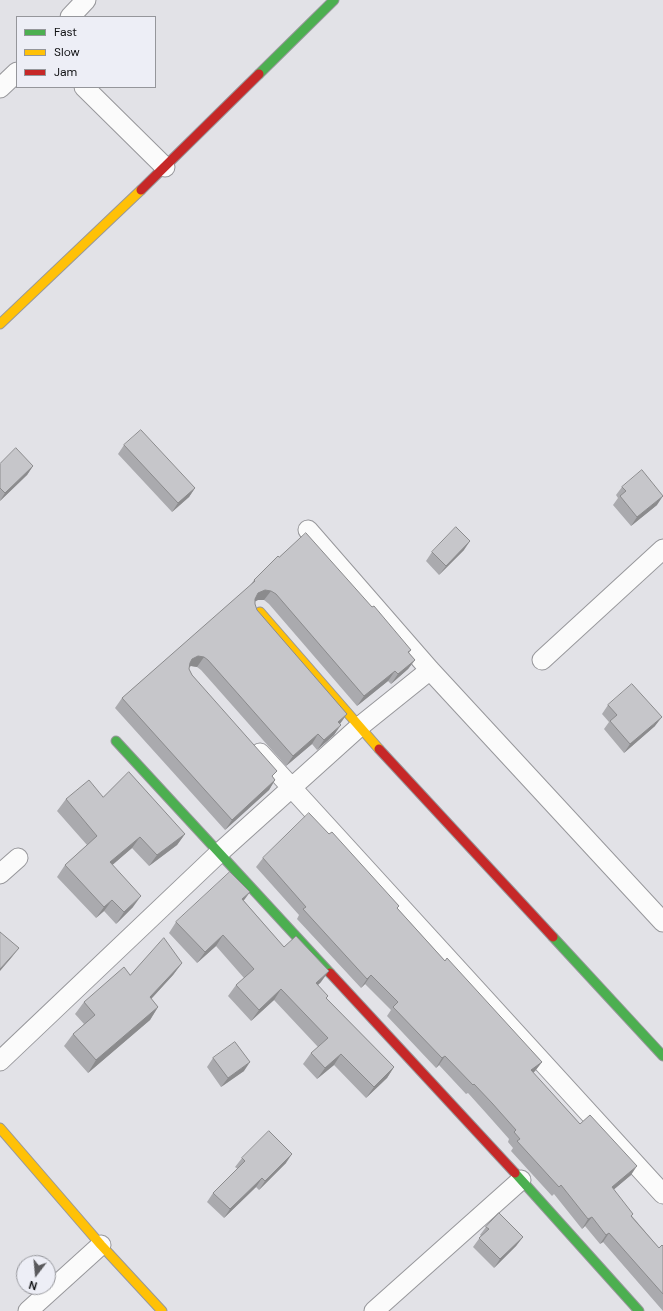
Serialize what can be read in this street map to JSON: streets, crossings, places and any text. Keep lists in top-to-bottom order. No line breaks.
{"legend":["Fast","Slow","Jam"],"north":"bottom"}
